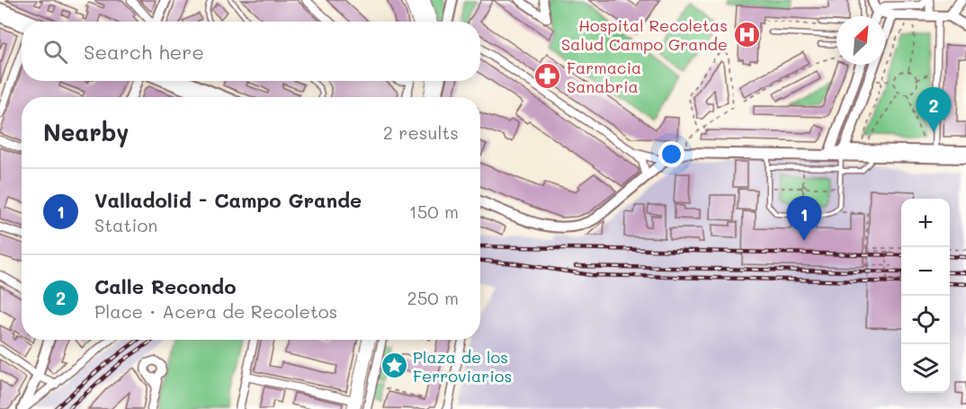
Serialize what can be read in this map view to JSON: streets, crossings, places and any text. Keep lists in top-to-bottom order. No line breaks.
{"places":{"hospital":["Hospital Recoletas Salud Campo Grande"],"pharmacy":["Farmacia Sanabria"],"place":["Plaza de los Ferroviarios"]},"north":"top right","page":{"search":"Search here","pins":["2","1"],"heading":["Nearby","2 results"],"list":[{"mark":"1","name":"Valladolid - Campo Grande","note":"Station","value":"150 m"},{"mark":"2","name":"Calle Recondo","note":"Place · Acera de Recoletos","value":"250 m"}],"map_buttons":["+","−"]}}
